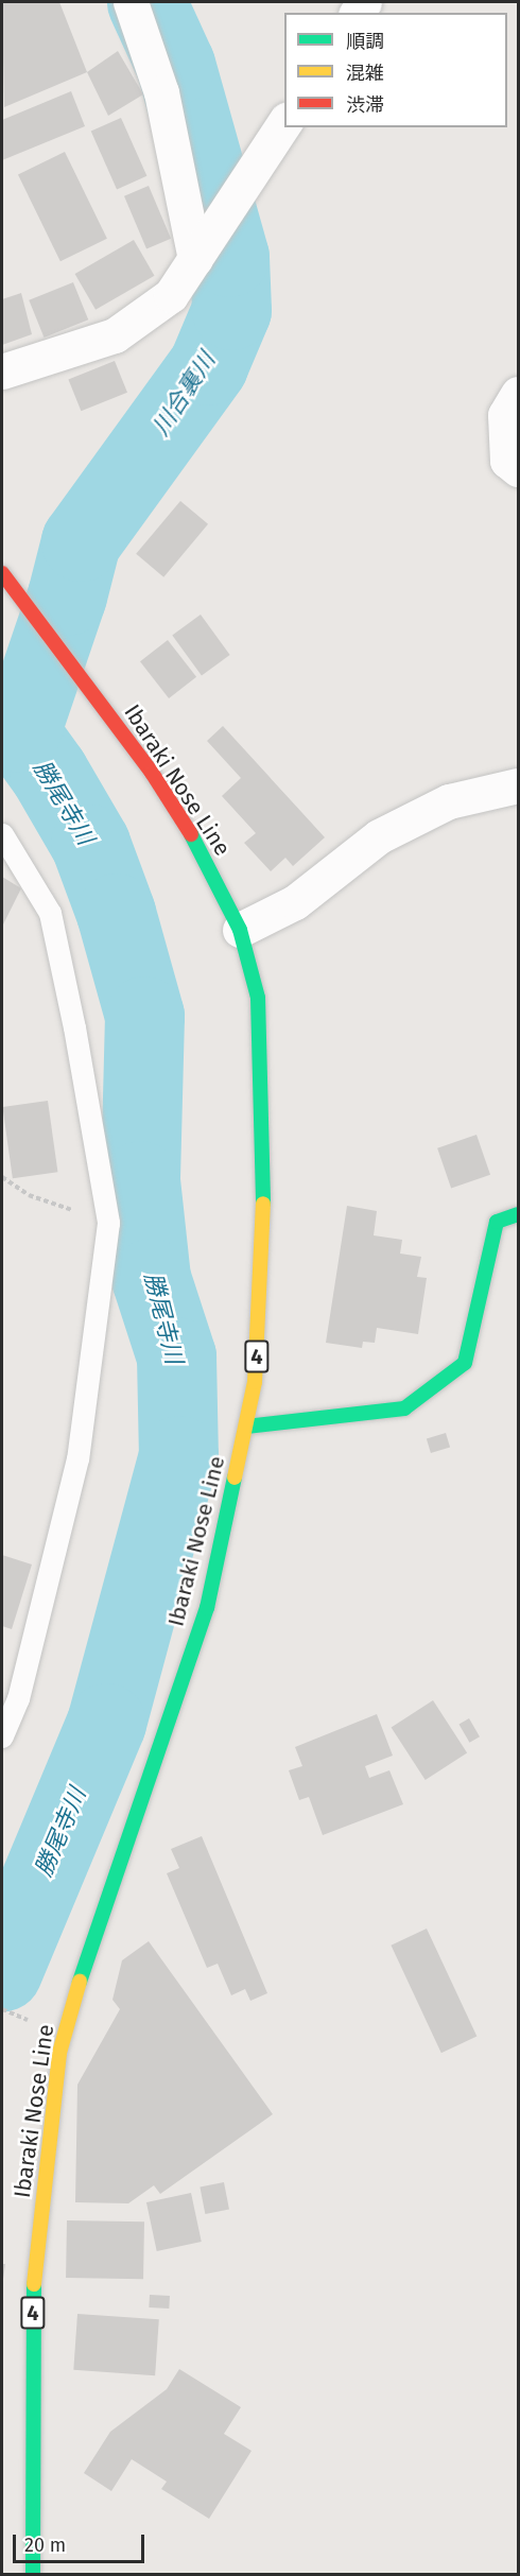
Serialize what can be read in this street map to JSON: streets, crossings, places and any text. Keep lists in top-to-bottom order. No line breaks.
{"streets":{"main road":["Ibaraki Nose Line","4"]},"water":["川合裏川","勝尾寺川"],"legend":["順調","混雑","渋滞"],"scale_bar":"20 m"}
